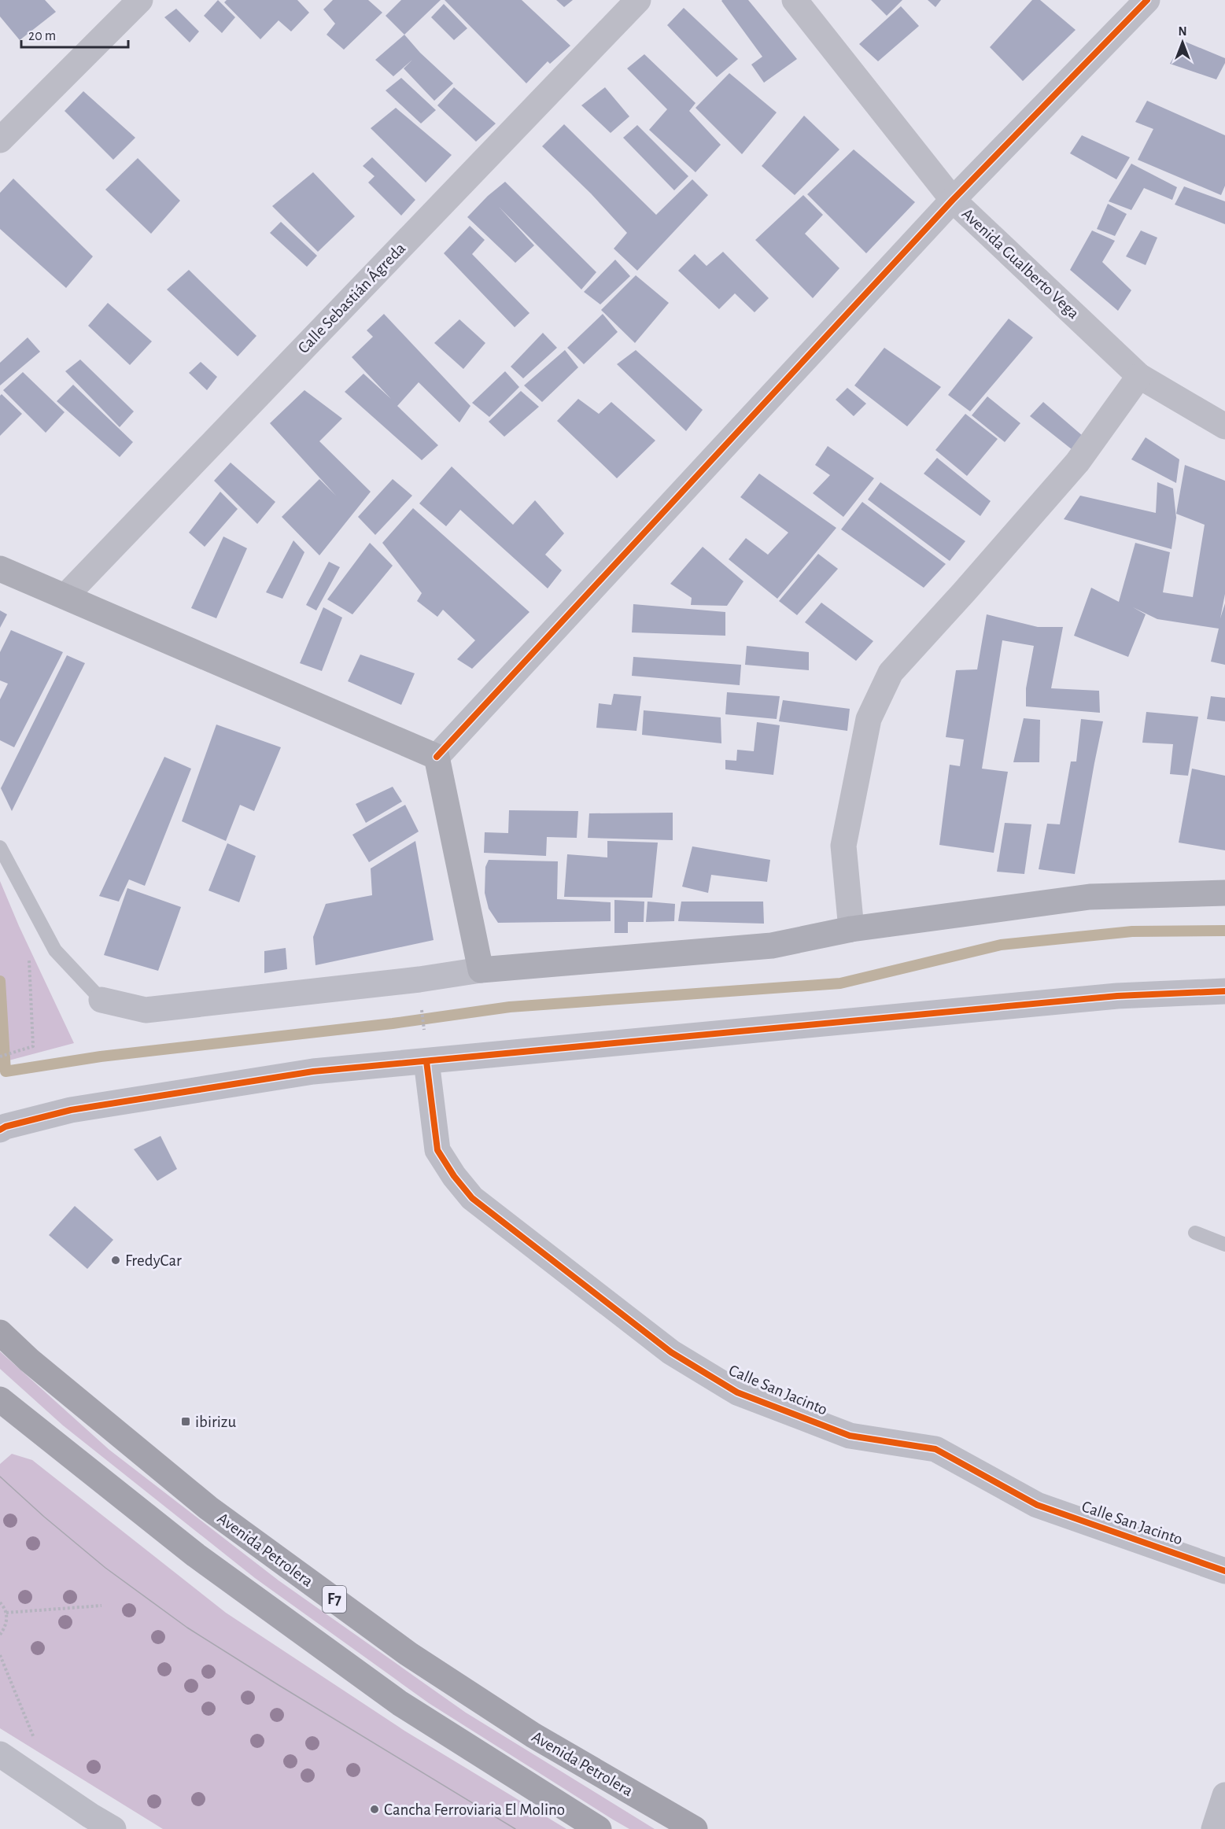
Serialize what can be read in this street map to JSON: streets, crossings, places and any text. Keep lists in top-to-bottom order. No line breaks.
{"streets":{"highway":["Avenida Petrolera","F7"],"street":["Avenida Gualberto Vega","Calle Sebastián Ágreda","Calle San Jacinto"]},"places":{"other":["FredyCar","Cancha Ferroviaria El Molino"],"transit":["ibirizu"]},"scale_bar":"20 m","north":"top"}
